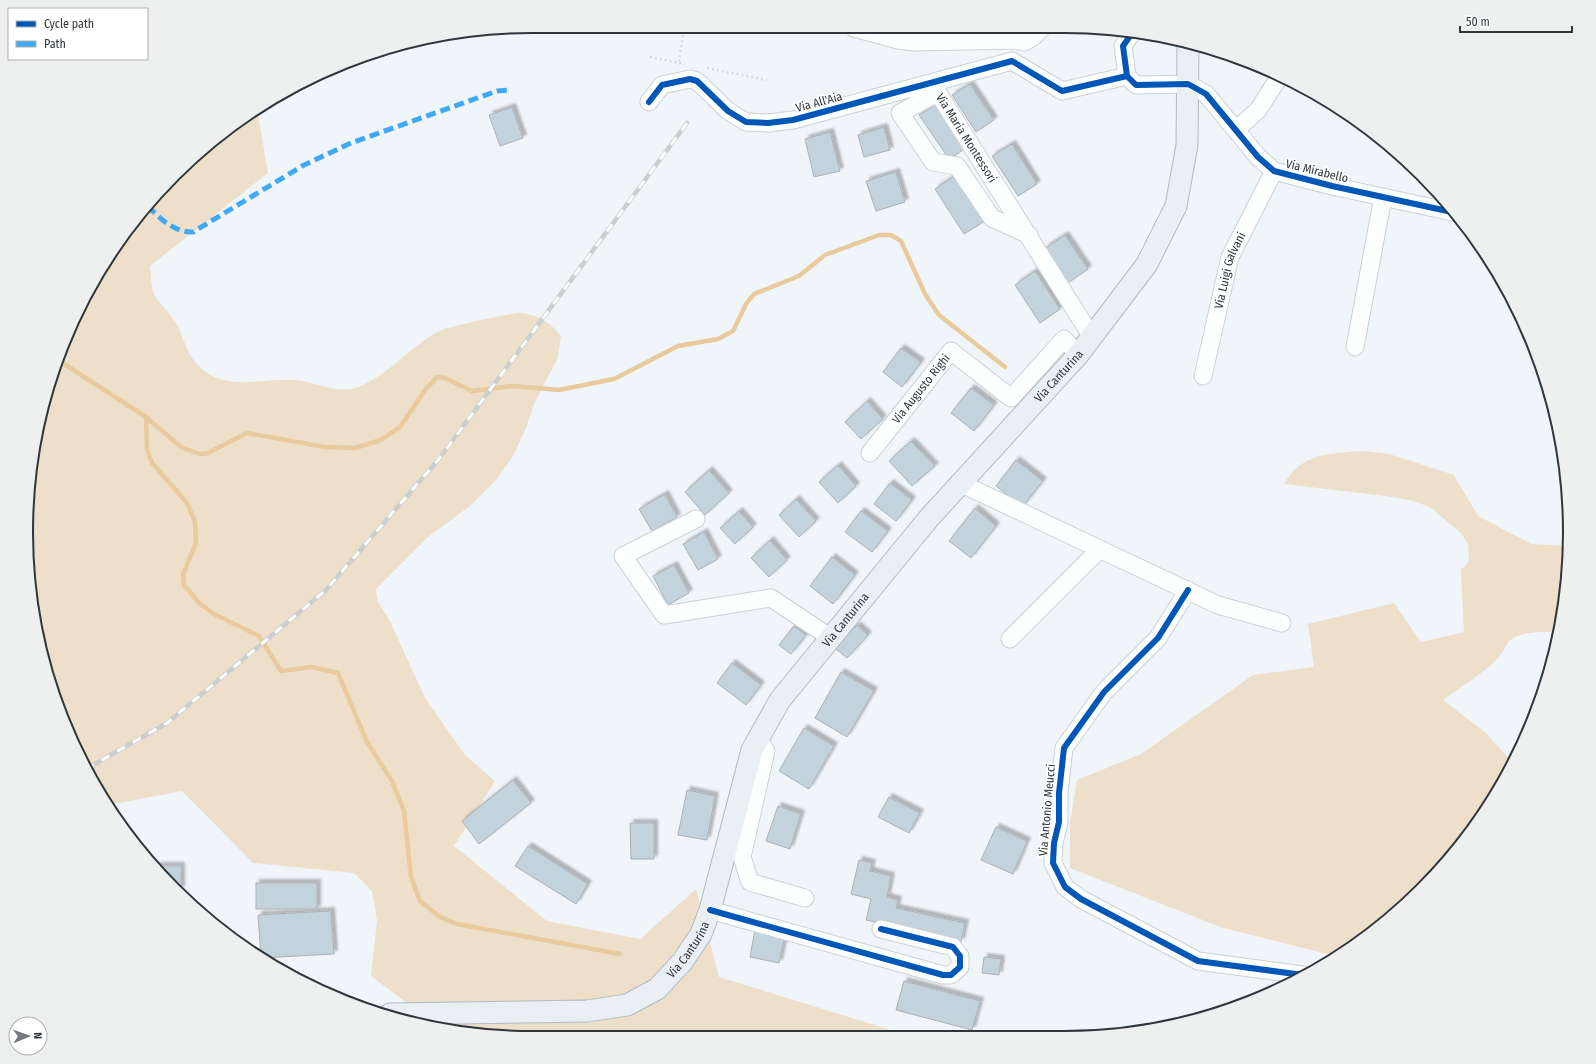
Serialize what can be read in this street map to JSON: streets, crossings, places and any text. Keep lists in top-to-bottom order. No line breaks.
{"streets":{"main road":["Via Canturina"],"street":["Via All'Aia","Via Maria Montessori","Via Mirabello","Via Luigi Galvani","Via Augusto Righi","Via Antonio Meucci"]},"crossings":[["Via Maria Montessori","Via Canturina"],["Via Mirabello","Via Luigi Galvani"],["Via Mirabello","Via Canturina"],["Via Canturina","Via Augusto Righi"]],"legend":["Cycle path","Path"],"scale_bar":"50 m","north":"right"}
